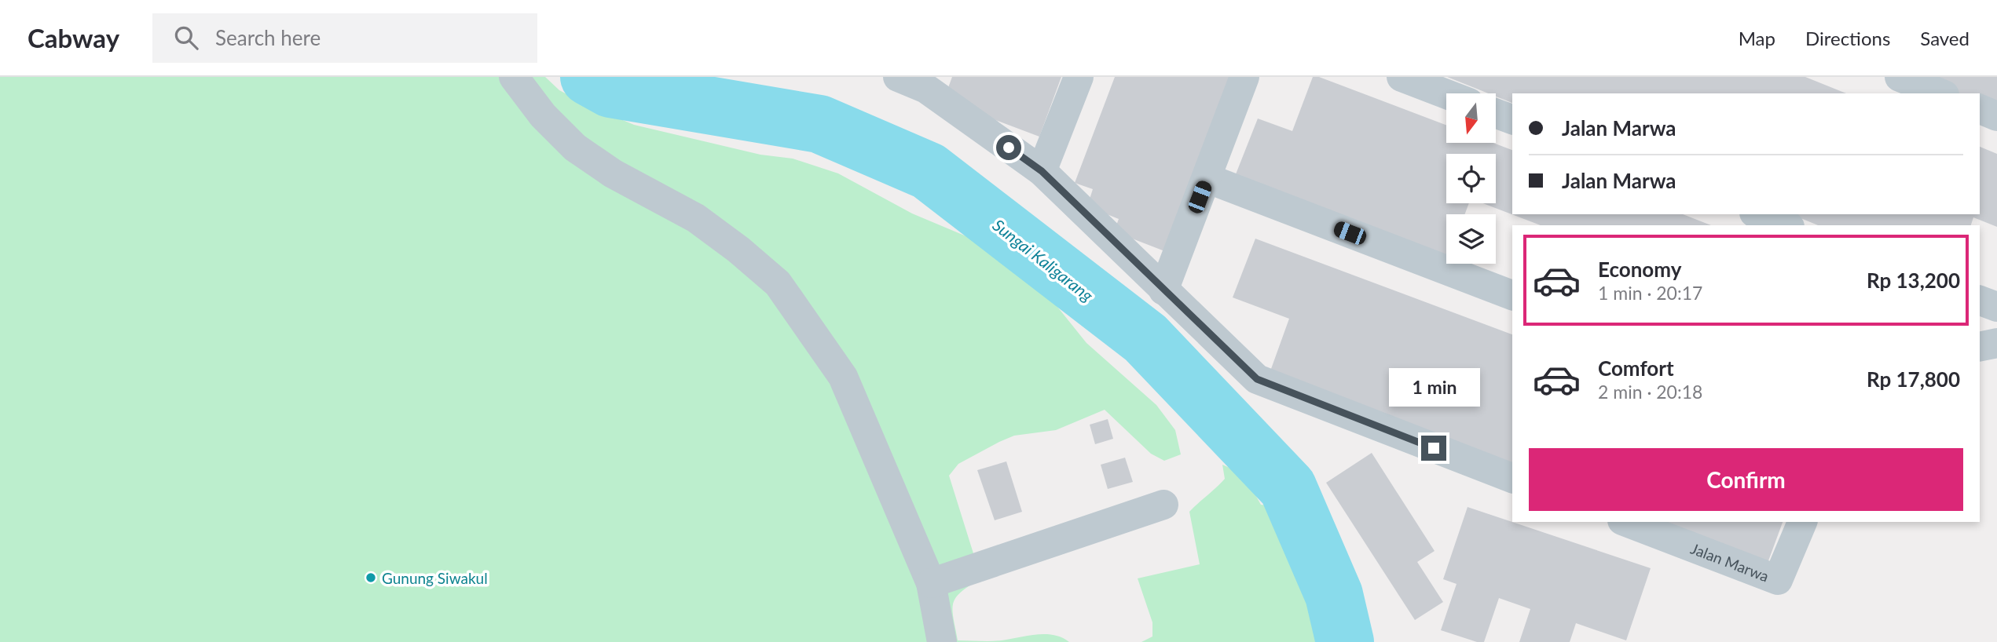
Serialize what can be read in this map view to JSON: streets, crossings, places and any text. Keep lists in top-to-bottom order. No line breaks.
{"streets":{"street":["Jalan Marwa"]},"water":["Sungai Kaligarang"],"places":["Gunung Siwakul"],"north":"bottom","page":{"header":"Cabway","search":"Search here","nav":["Map","Directions","Saved"],"banner":["Jalan Marwa","Jalan Marwa"],"list":[{"name":"Economy","note":"1 min · 20:17","value":"Rp 13,200"},{"name":"Comfort","note":"2 min · 20:18","value":"Rp 17,800"}],"bubble":"1 min","buttons":"Confirm"}}
